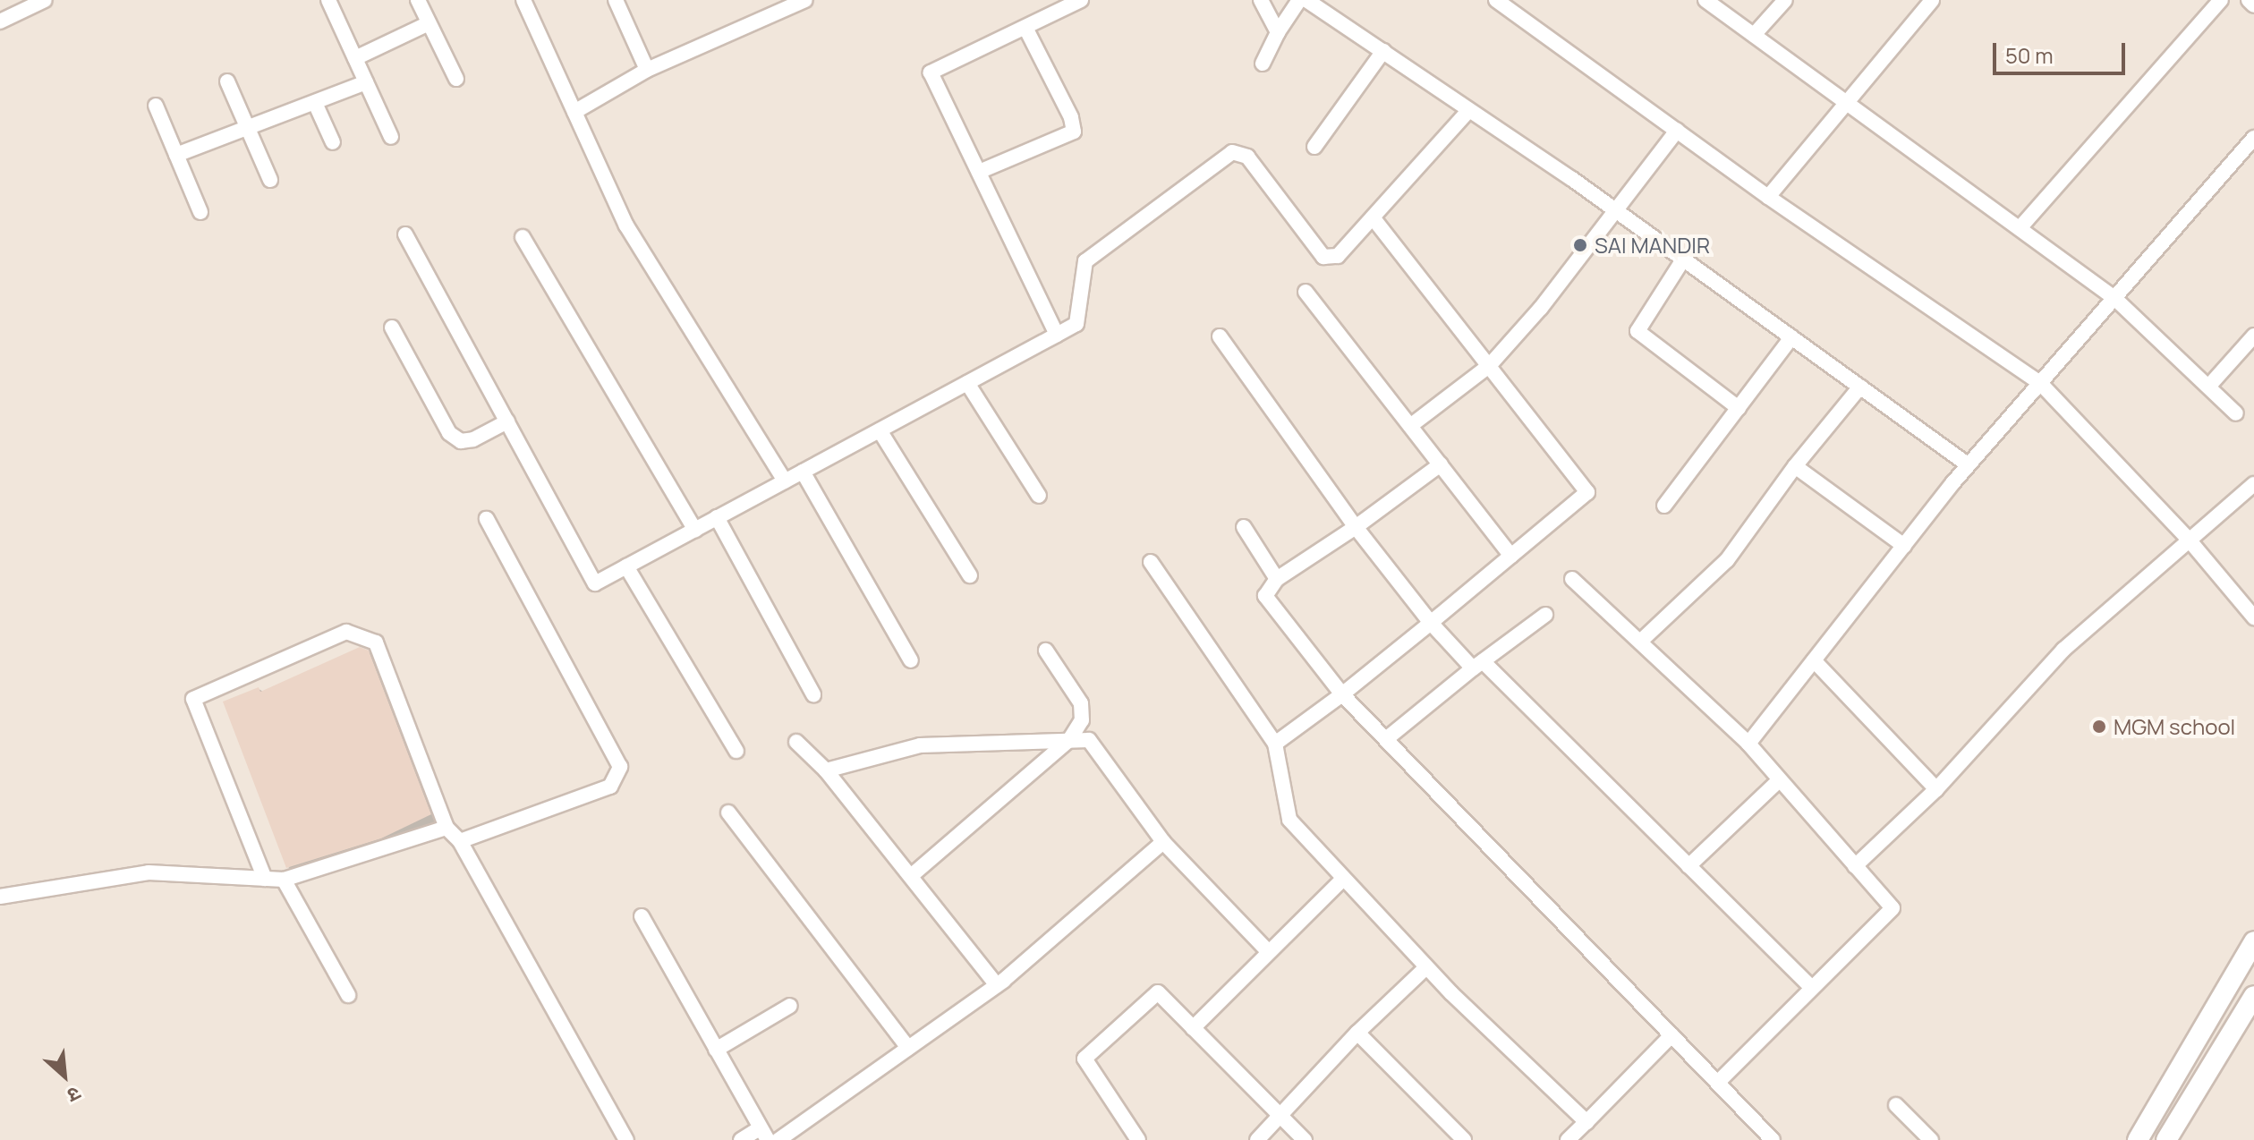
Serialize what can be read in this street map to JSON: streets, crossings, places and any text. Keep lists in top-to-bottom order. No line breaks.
{"places":["SAI MANDIR","MGM school"],"scale_bar":"50 m","north":"bottom right"}
